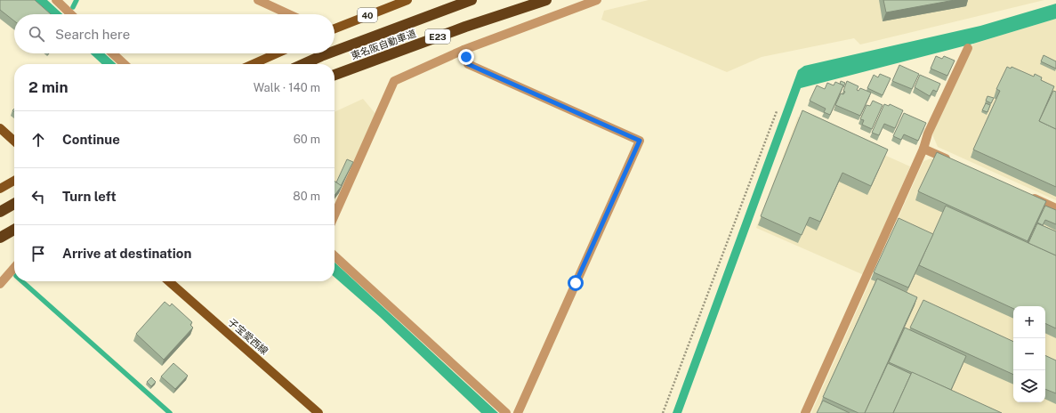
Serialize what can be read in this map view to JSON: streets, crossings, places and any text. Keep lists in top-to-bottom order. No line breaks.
{"streets":{"highway":["E23","東名阪自動車道"],"main road":["40","子宝愛西線"]},"page":{"search":"Search here","heading":["2 min","Walk · 140 m"],"list":[["Continue","60 m"],["Turn left","80 m"],"Arrive at destination"],"map_buttons":["+","−"]}}
